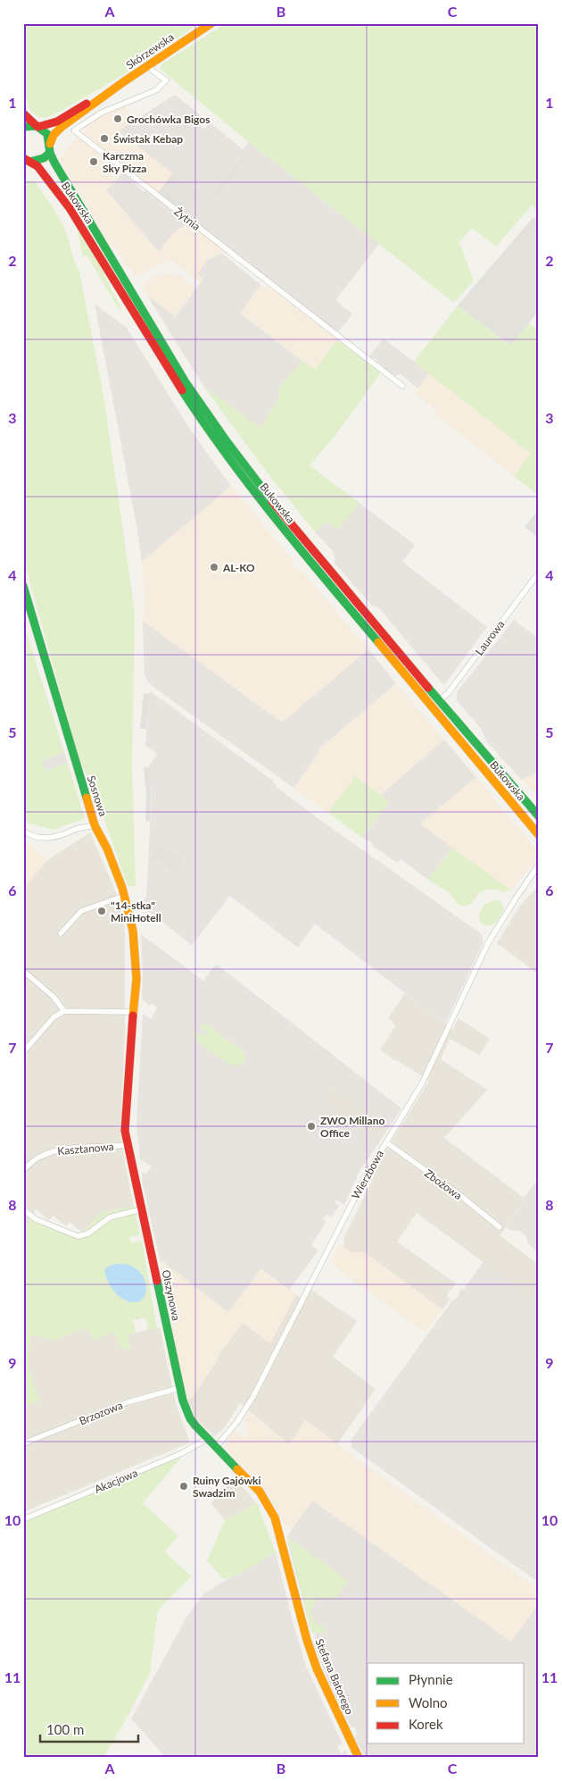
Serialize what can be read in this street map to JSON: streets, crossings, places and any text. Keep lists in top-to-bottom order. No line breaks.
{"streets":{"main road":["Skórzewska","Bukowska","Sosnowa","Olszynowa","Stefana Batorego"],"street":["Żytnia","Laurowa","Kasztanowa","Wierzbowa","Zbożowa","Brzozowa","Akacjowa"]},"crossings":[["Skórzewska","Bukowska"],["Skórzewska","Żytnia"],["Bukowska","Laurowa"],["Sosnowa","Olszynowa"],["Kasztanowa","Olszynowa"],["Wierzbowa","Zbożowa"],["Wierzbowa","Olszynowa"],["Olszynowa","Brzozowa"],["Olszynowa","Akacjowa"],["Olszynowa","Stefana Batorego"]],"places":["Grochówka Bigos","Świstak Kebap","Karczma Sky Pizza","AL-KO","\"14-stka\" MiniHotell","ZWO Millano Office","Ruiny Gajówki Swadzim"],"legend":["Płynnie","Wolno","Korek"],"scale_bar":"100 m","grid":{"columns":["A","B","C"],"rows":["1","2","3","4","5","6","7","8","9","10","11"]}}
